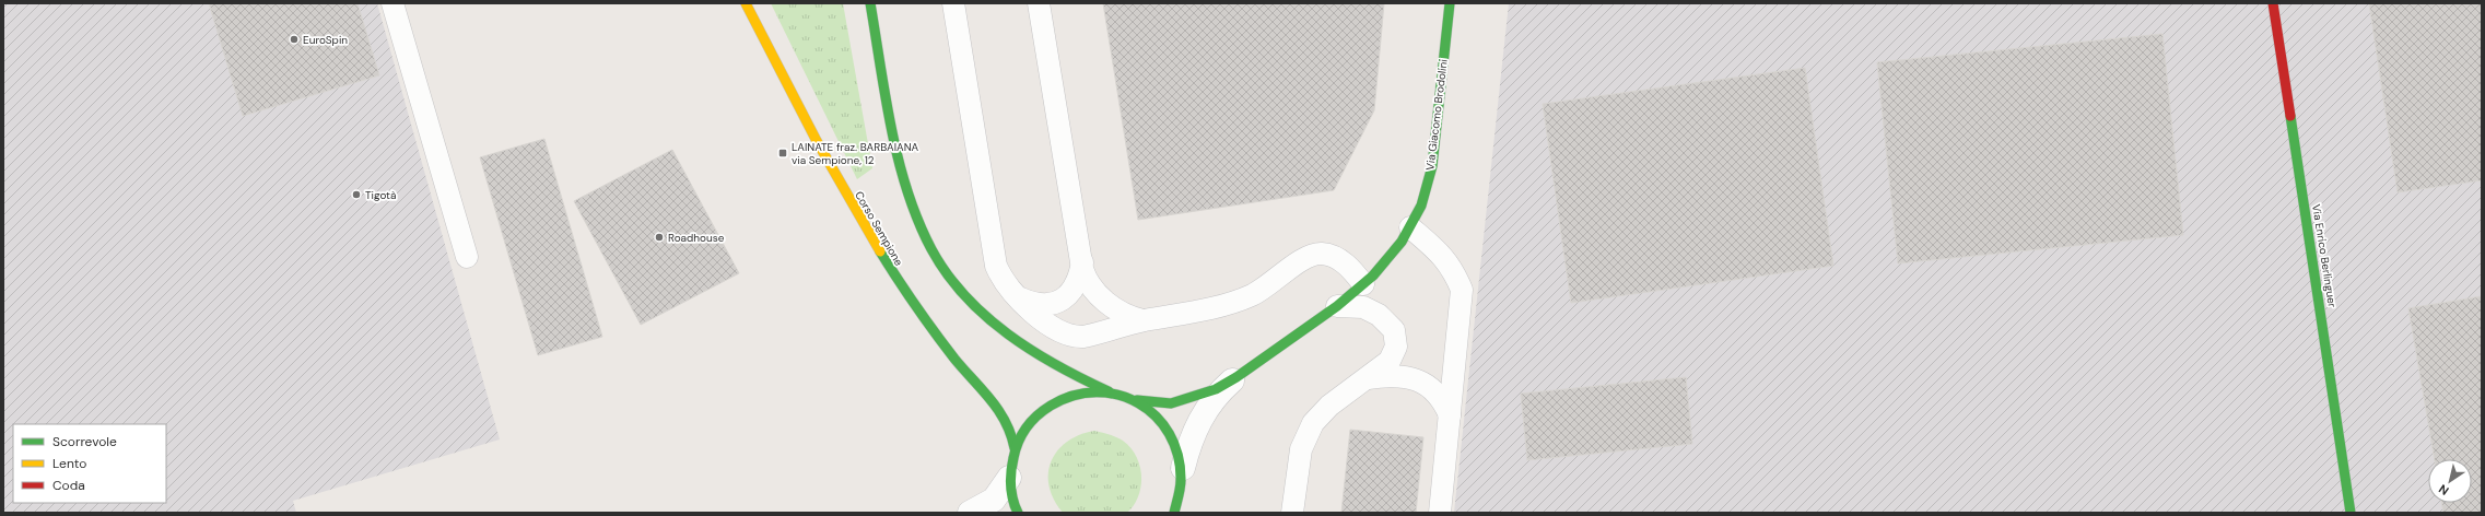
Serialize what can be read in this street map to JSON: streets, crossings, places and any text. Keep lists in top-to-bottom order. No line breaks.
{"streets":{"main road":["Via Giacomo Brodolini","Corso Sempione","Via Enrico Berlinguer"]},"places":{"other":["EuroSpin","Tigotà","Roadhouse"],"transit":["LAINATE fraz. BARBAIANA via Sempione, 12"]},"legend":["Scorrevole","Lento","Coda"],"north":"bottom left"}
